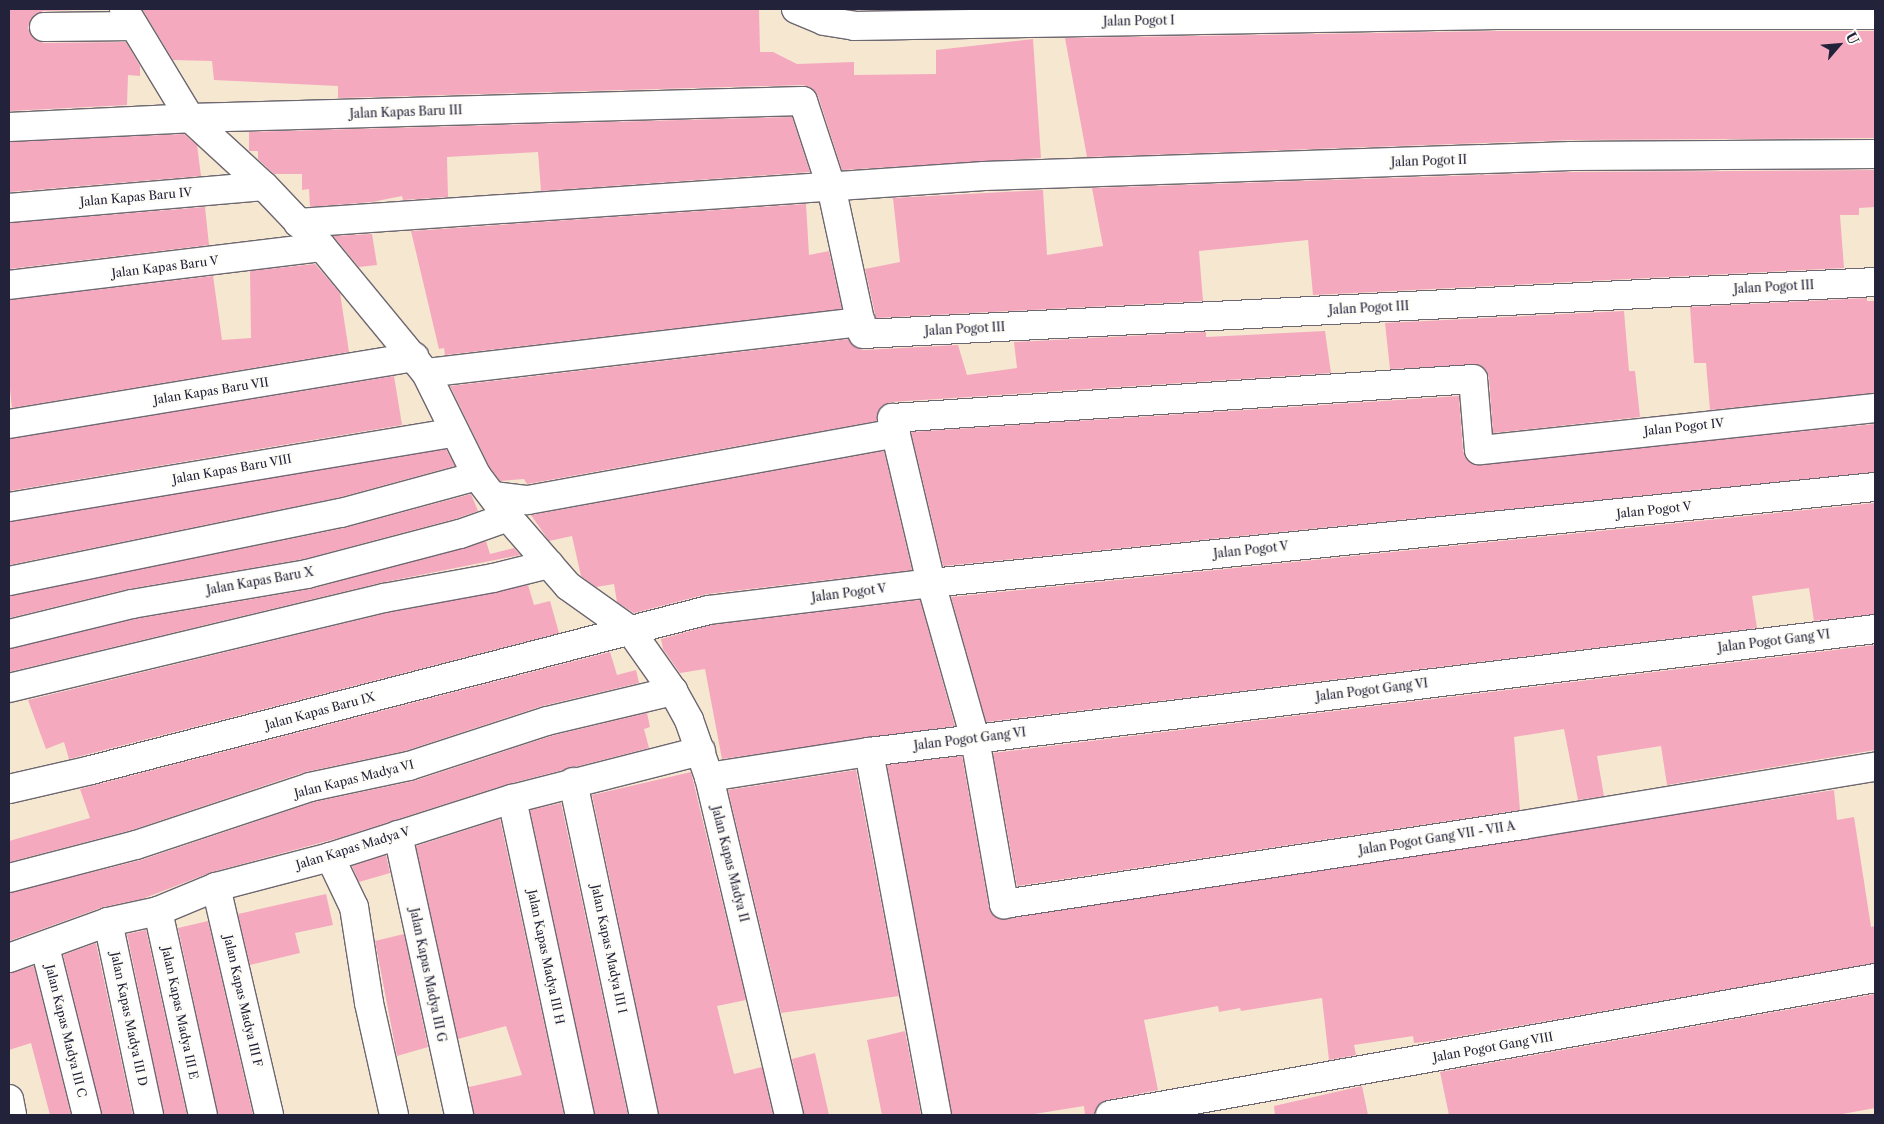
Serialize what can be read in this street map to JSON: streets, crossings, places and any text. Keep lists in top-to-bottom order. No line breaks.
{"streets":{"street":["Jalan Pogot I","Jalan Kapas Baru III","Jalan Pogot II","Jalan Kapas Baru IV","Jalan Kapas Baru V","Jalan Pogot III","Jalan Kapas Baru VII","Jalan Pogot IV","Jalan Kapas Baru VIII","Jalan Pogot V","Jalan Kapas Baru X","Jalan Pogot Gang VI","Jalan Kapas Baru IX","Jalan Kapas Madya VI","Jalan Pogot Gang VII - VII A","Jalan Kapas Madya V","Jalan Kapas Madya II","Jalan Kapas Madya III I","Jalan Kapas Madya III H","Jalan Kapas Madya III G","Jalan Kapas Madya III F","Jalan Kapas Madya III E","Jalan Kapas Madya III D","Jalan Kapas Madya III C","Jalan Pogot Gang VIII"]},"crossings":[["Jalan Kapas Baru III","Jalan Pogot II"],["Jalan Kapas Baru III","Jalan Kapas Madya II"],["Jalan Pogot II","Jalan Kapas Madya II"],["Jalan Kapas Baru IV","Jalan Kapas Madya II"],["Jalan Kapas Baru V","Jalan Kapas Madya II"],["Jalan Pogot III","Jalan Kapas Baru VII"],["Jalan Pogot III","Jalan Kapas Madya II"],["Jalan Kapas Baru VII","Jalan Kapas Madya II"],["Jalan Kapas Baru VIII","Jalan Kapas Madya II"],["Jalan Pogot V","Jalan Kapas Baru IX"],["Jalan Pogot V","Jalan Kapas Madya II"],["Jalan Kapas Baru X","Jalan Kapas Madya II"],["Jalan Pogot Gang VI","Jalan Pogot Gang VII - VII A"],["Jalan Pogot Gang VI","Jalan Kapas Madya II"],["Jalan Kapas Baru IX","Jalan Kapas Madya II"],["Jalan Kapas Madya VI","Jalan Kapas Madya II"],["Jalan Kapas Madya V","Jalan Kapas Madya II"],["Jalan Kapas Madya V","Jalan Kapas Madya III I"],["Jalan Kapas Madya V","Jalan Kapas Madya III H"],["Jalan Kapas Madya V","Jalan Kapas Madya III G"],["Jalan Kapas Madya V","Jalan Kapas Madya III F"],["Jalan Kapas Madya V","Jalan Kapas Madya III E"],["Jalan Kapas Madya V","Jalan Kapas Madya III D"],["Jalan Kapas Madya V","Jalan Kapas Madya III C"]],"north":"top right"}
